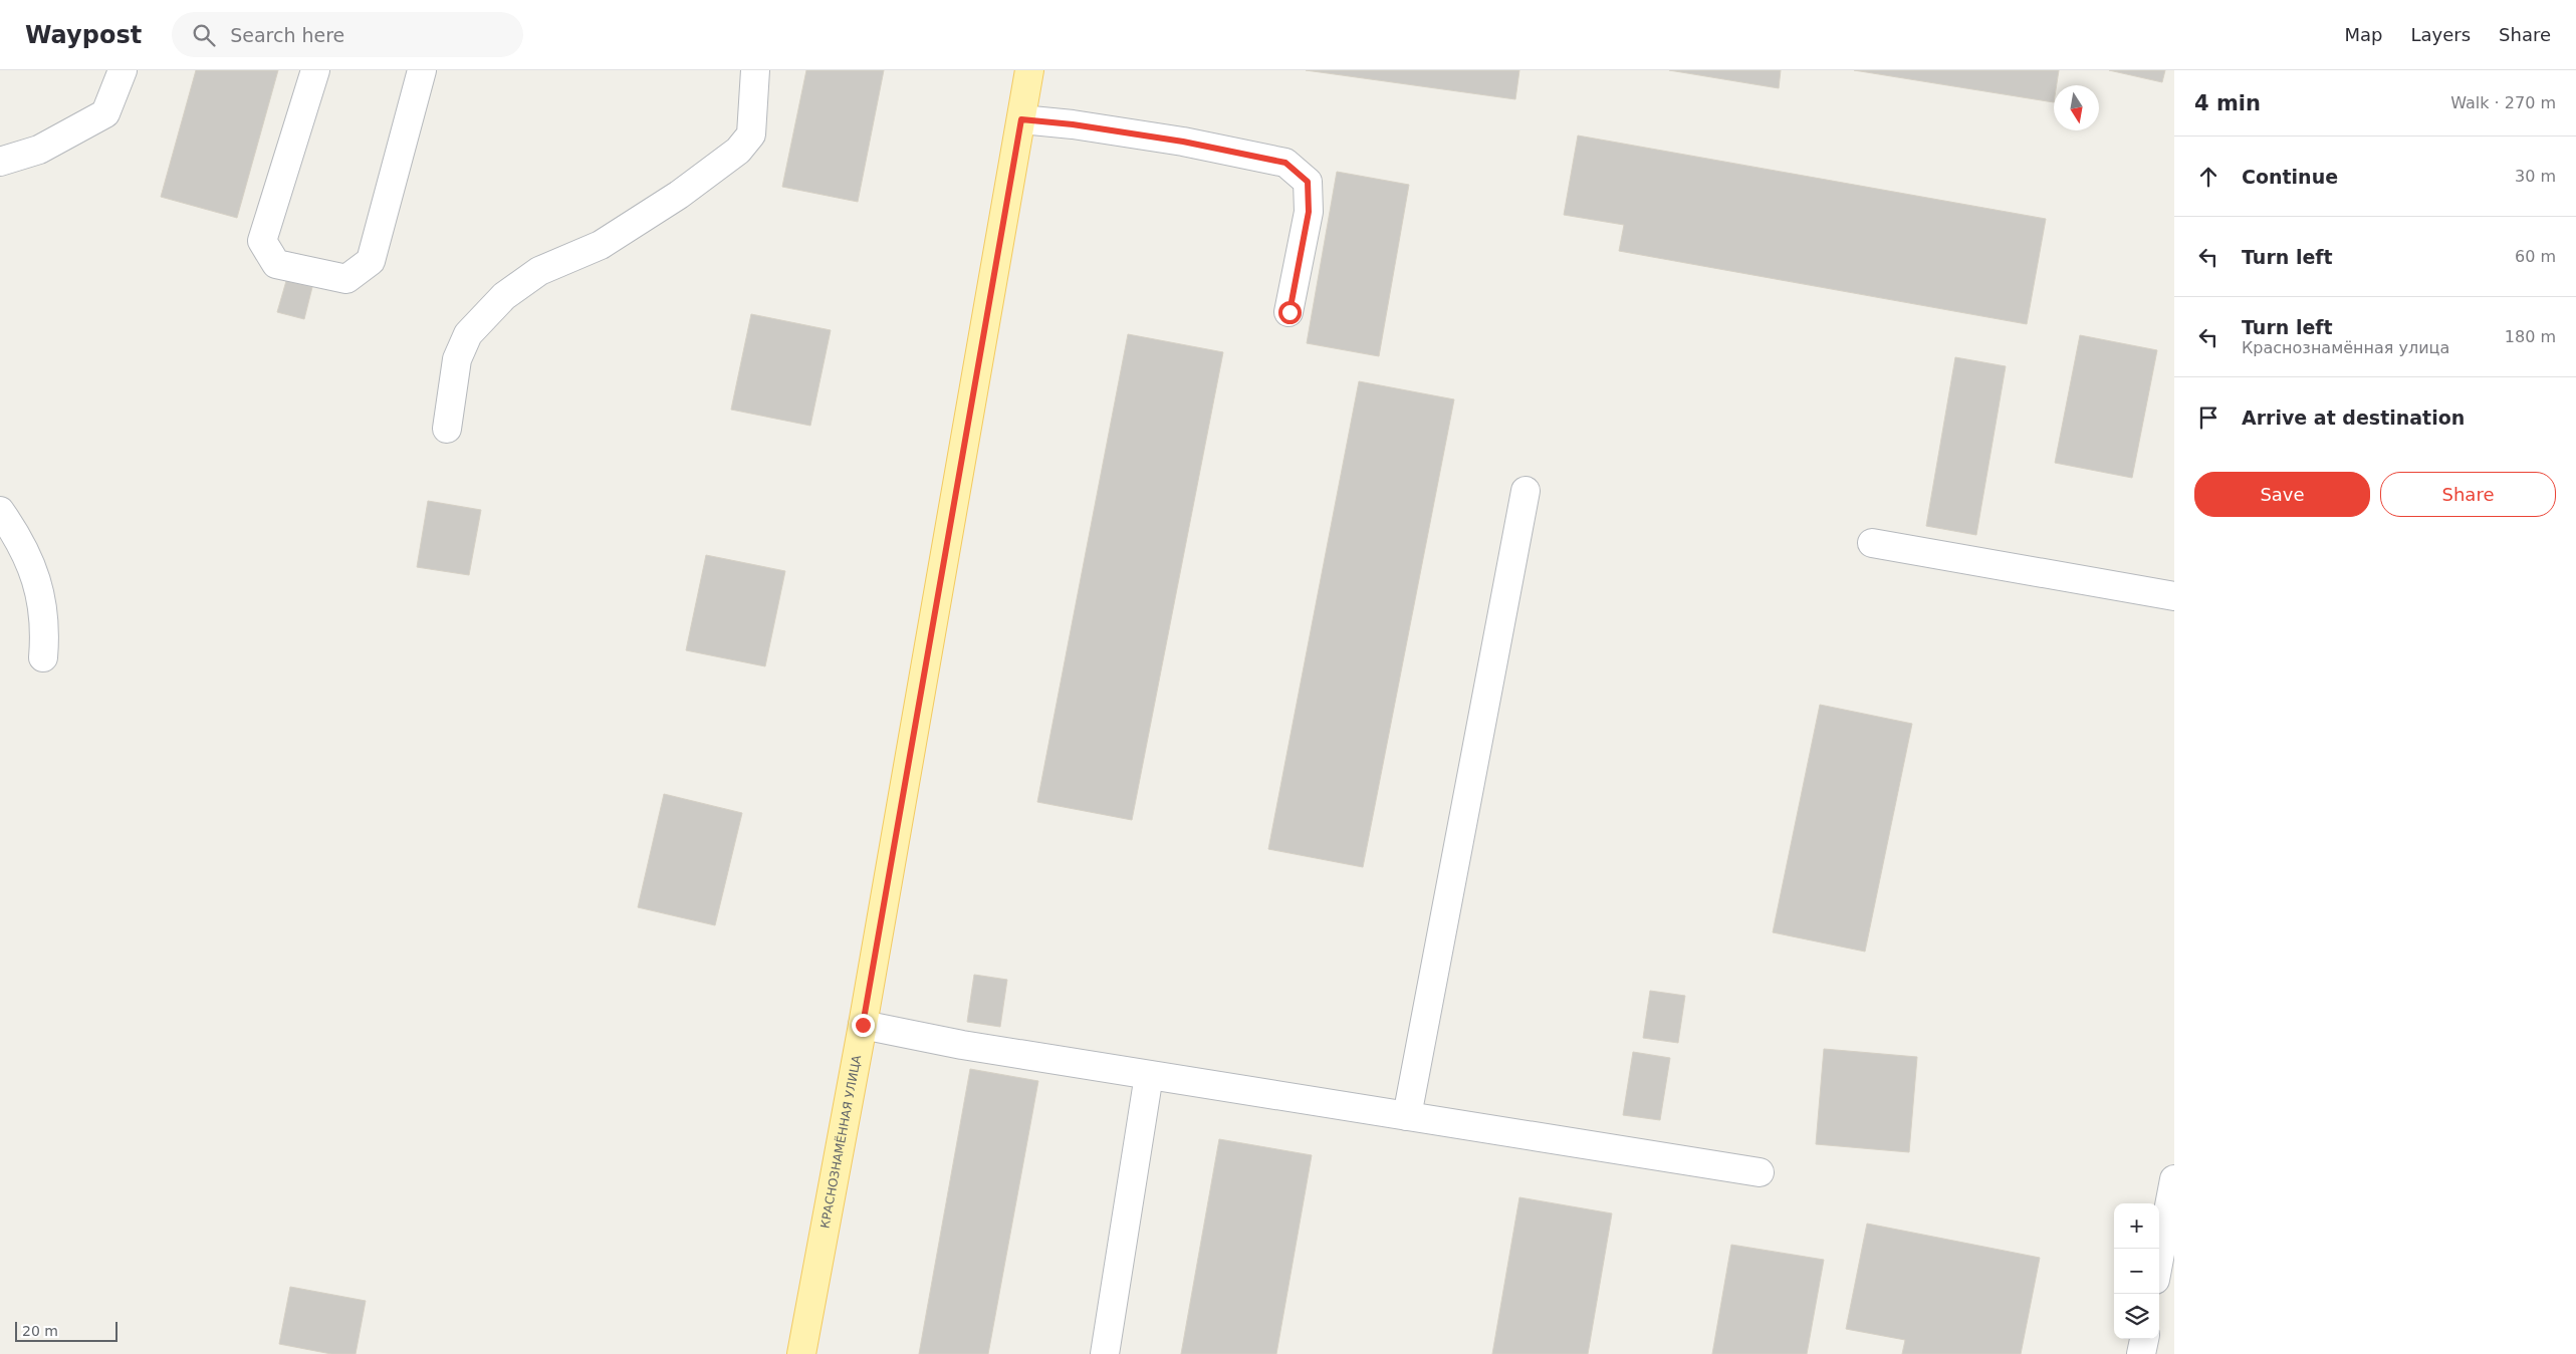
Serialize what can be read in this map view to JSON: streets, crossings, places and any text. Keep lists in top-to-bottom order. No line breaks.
{"streets":{"main road":["КРАСНОЗНАМЁННАЯ УЛИЦА"]},"scale_bar":"20 m","north":"bottom","page":{"header":"Waypost","search":"Search here","nav":["Map","Layers","Share"],"heading":["4 min","Walk · 270 m"],"list":[["Continue","30 m"],["Turn left","60 m"],["Turn left","Краснознамённая улица","180 m"],"Arrive at destination"],"buttons":["Save","Share"],"map_buttons":["+","−"],"scale":"20 m"}}
